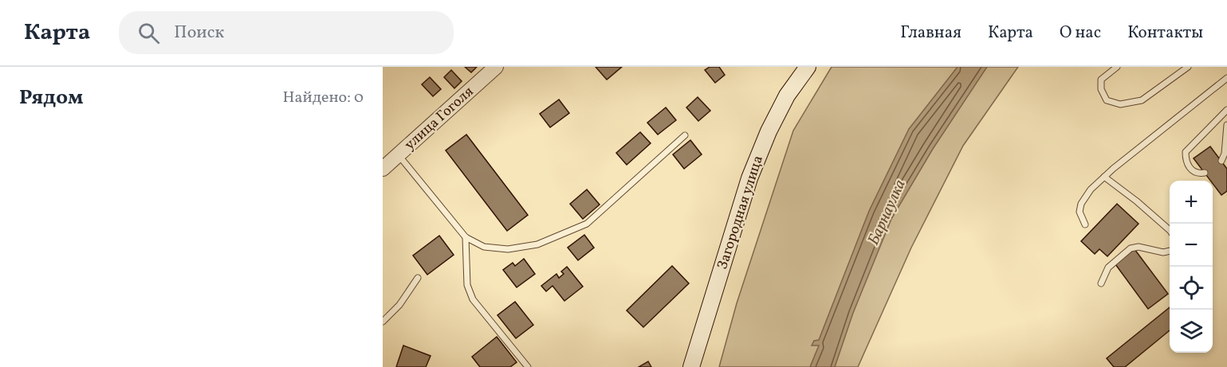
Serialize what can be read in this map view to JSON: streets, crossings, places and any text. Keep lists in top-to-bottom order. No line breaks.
{"streets":{"main road":["Загородная улица"],"street":["улица Гоголя"]},"water":["Барнаулка"],"page":{"header":"Карта","search":"Поиск","nav":["Главная","Карта","О нас","Контакты"],"heading":["Рядом","Найдено: 0"],"map_buttons":["+","−"]}}
